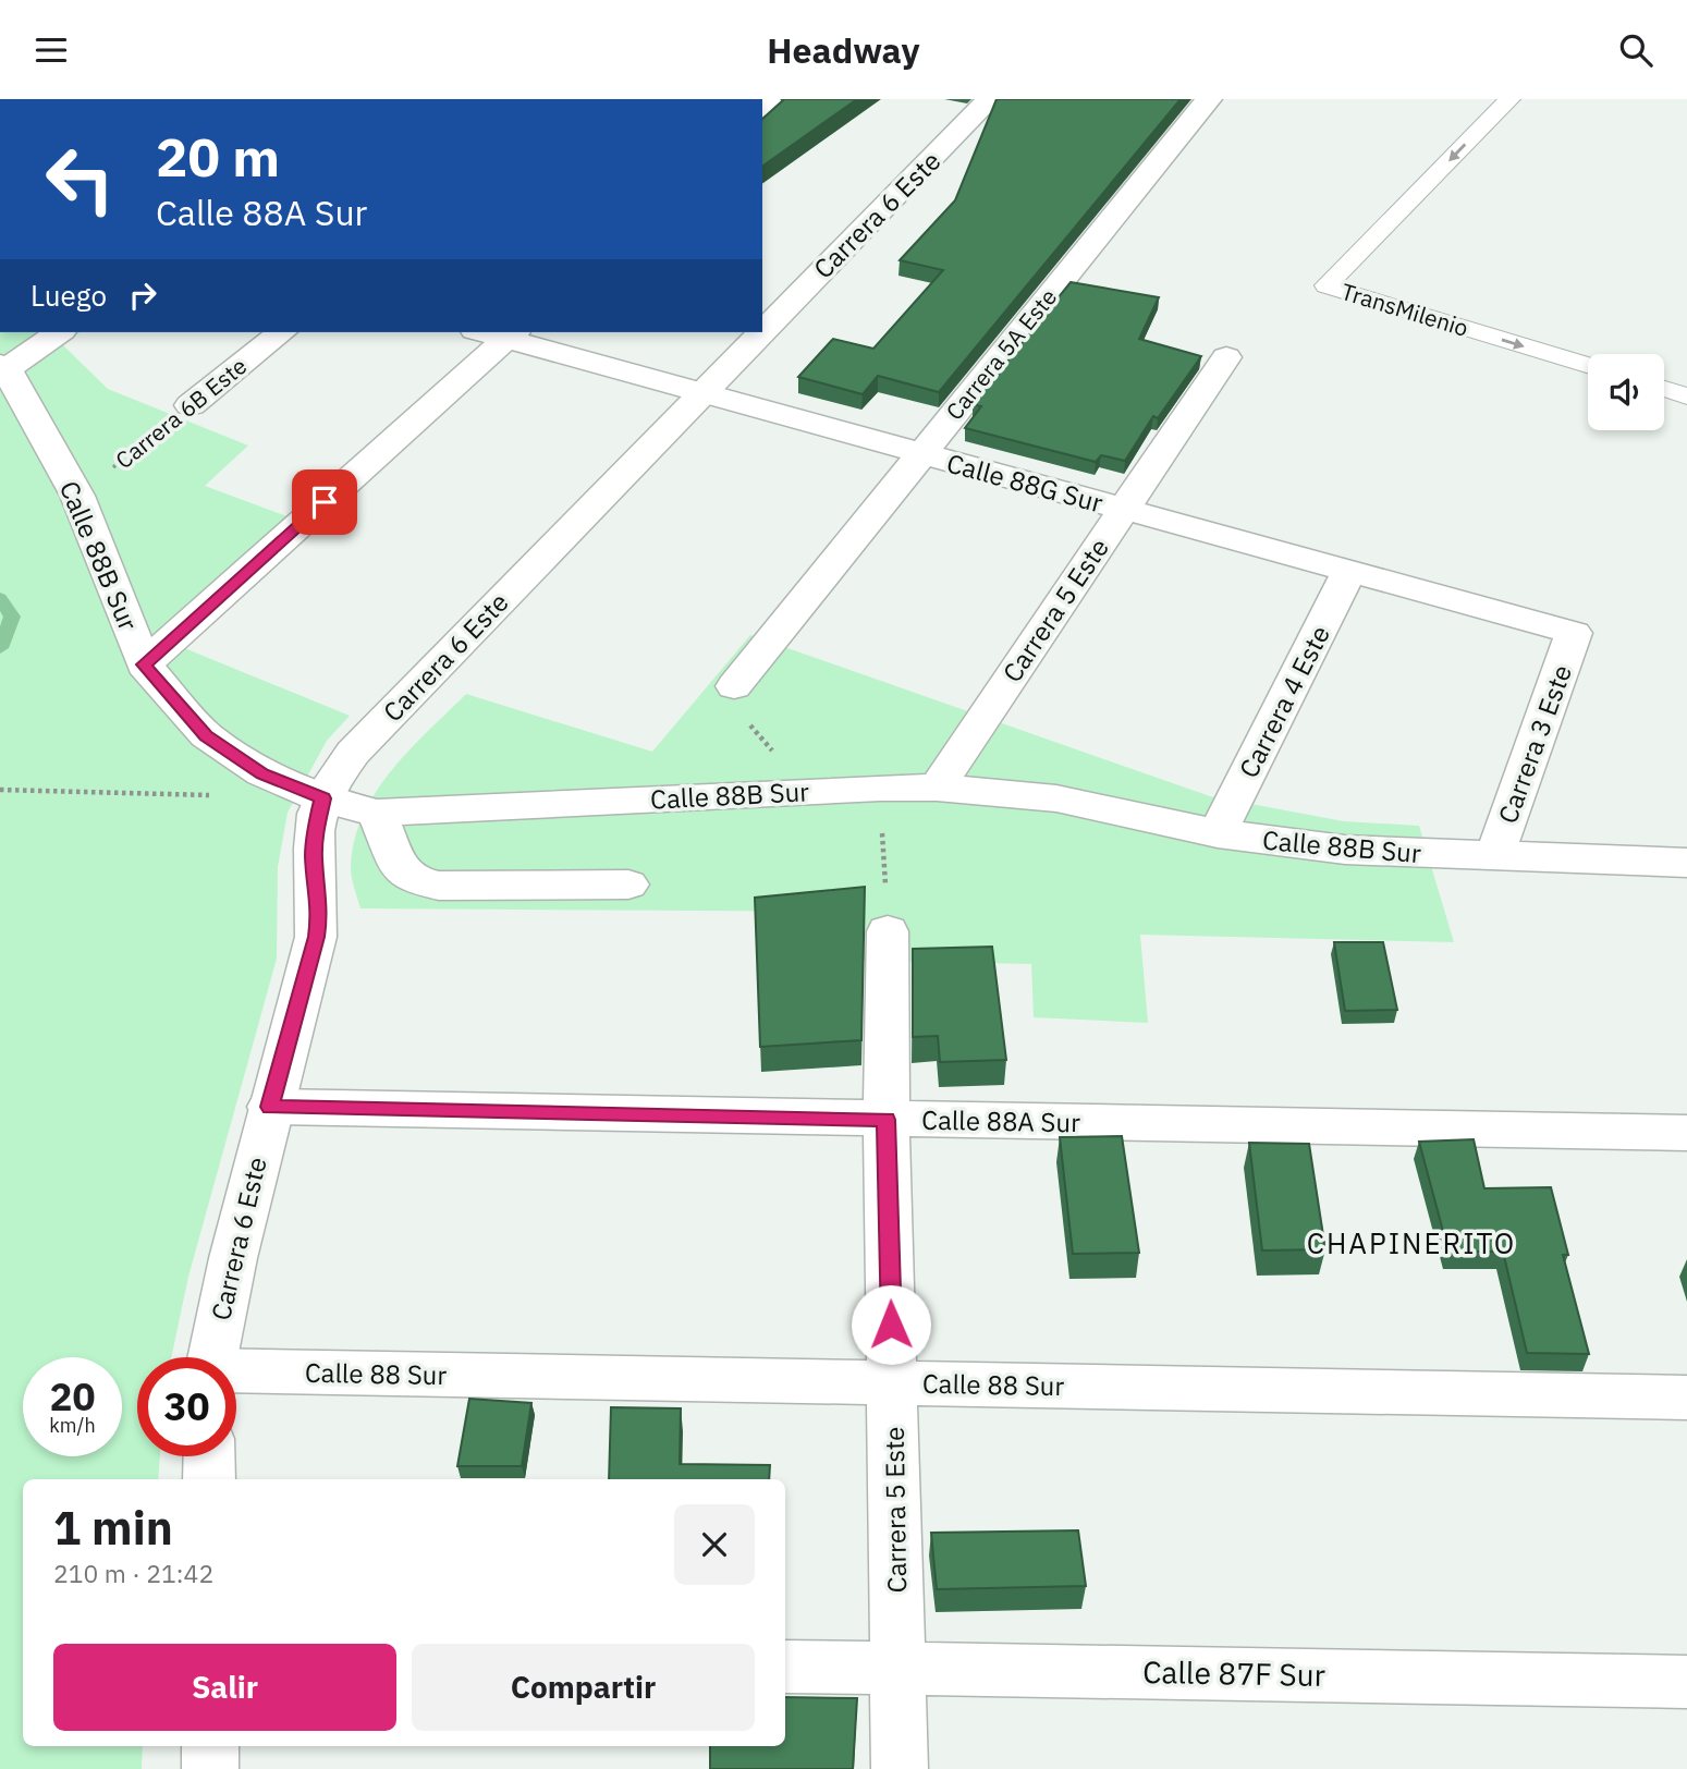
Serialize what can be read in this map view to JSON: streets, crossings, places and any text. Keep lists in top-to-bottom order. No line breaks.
{"streets":{"street":["Carrera 6 Este","Carrera 5A Este","Carrera 6B Este","Calle 88G Sur","Calle 88B Sur","Carrera 5 Este","Carrera 4 Este","Carrera 3 Este","Calle 88A Sur","Calle 88 Sur","Calle 87F Sur"],"lane":["TransMilenio"]},"crossings":[["Carrera 6 Este","Calle 88G Sur"],["Carrera 6 Este","Calle 88B Sur"],["Carrera 6 Este","Calle 88A Sur"],["Carrera 5A Este","Calle 88G Sur"],["Carrera 6B Este","Calle 88B Sur"],["Calle 88G Sur","Carrera 5 Este"],["Calle 88G Sur","Carrera 4 Este"],["Calle 88G Sur","Carrera 3 Este"],["Calle 88B Sur","Carrera 5 Este"],["Calle 88B Sur","Carrera 4 Este"],["Calle 88B Sur","Carrera 3 Este"],["Carrera 5 Este","Calle 88A Sur"],["Carrera 5 Este","Calle 88 Sur"],["Carrera 5 Este","Calle 87F Sur"]],"districts":["CHAPINERITO"],"page":{"header":"Headway","turn":["20 m","Calle 88A Sur"],"then":"Luego","speed":"20 km/h","limit":"30","heading":["1 min","210 m · 21:42"],"buttons":["Salir","Compartir"]}}
